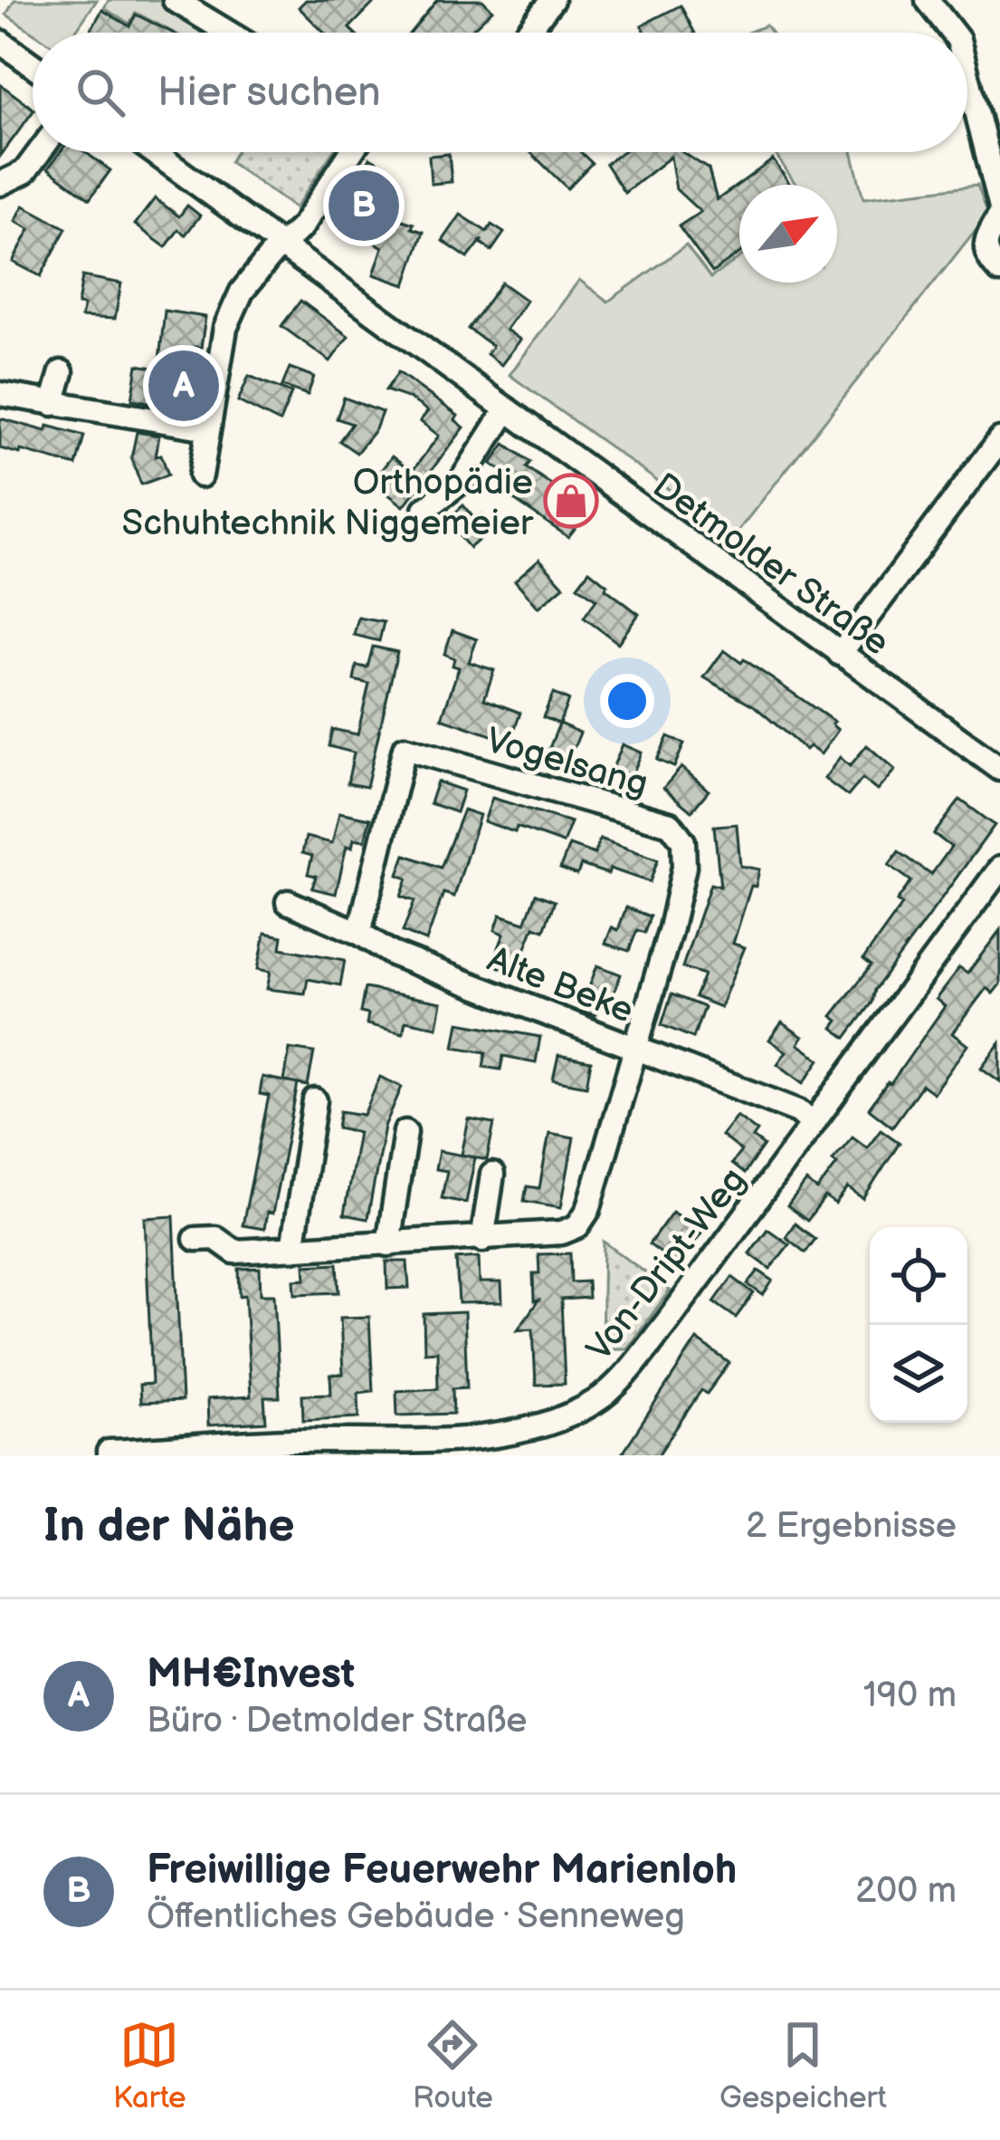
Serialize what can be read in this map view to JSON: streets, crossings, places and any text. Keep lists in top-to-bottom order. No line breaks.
{"streets":{"street":["Detmolder Straße","Vogelsang","Alte Beke","Von-Dript-Weg"]},"crossings":[["Vogelsang","Alte Beke"],["Alte Beke","Von-Dript-Weg"]],"places":{"shop":["Orthopädie Schuhtechnik Niggemeier"]},"north":"top right","page":{"search":"Hier suchen","pins":["B","A"],"heading":["In der Nähe","2 Ergebnisse"],"list":[{"mark":"A","name":"MH€Invest","note":"Büro · Detmolder Straße","value":"190 m"},{"mark":"B","name":"Freiwillige Feuerwehr Marienloh","note":"Öffentliches Gebäude · Senneweg","value":"200 m"}],"nav":["Karte","Route","Gespeichert"]}}
